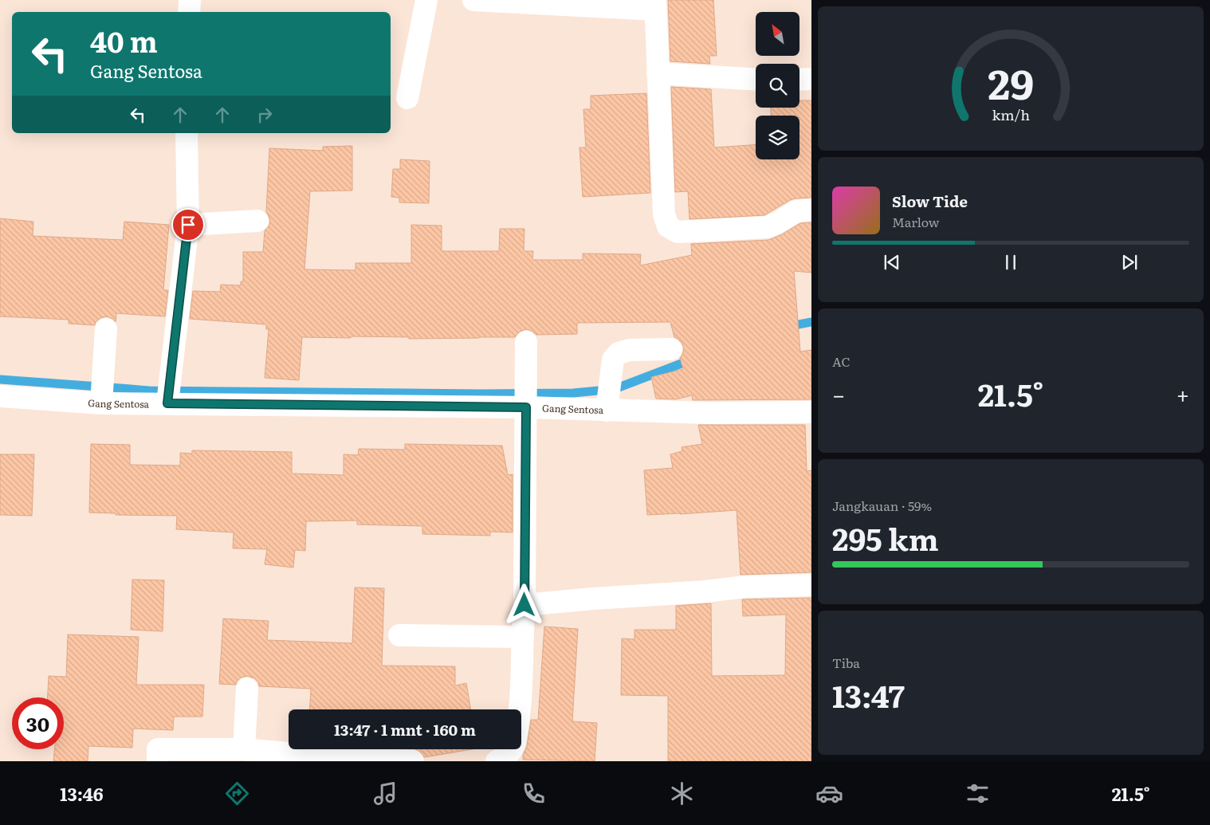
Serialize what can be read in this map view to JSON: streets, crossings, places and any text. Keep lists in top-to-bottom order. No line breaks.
{"streets":{"street":["Gang Sentosa"]},"north":"top left","page":{"turn":["40 m","Gang Sentosa"],"song":["Slow Tide","Marlow"],"tile":["AC",["Jangkauan · 59%","295 km"],["Tiba","13:47"]],"heat":["−","21.5°","+"],"limit":"30","trip":"13:47 · 1 mnt · 160 m","tabs":["13:46","21.5°"],"gauge":["29","km/h"]}}
